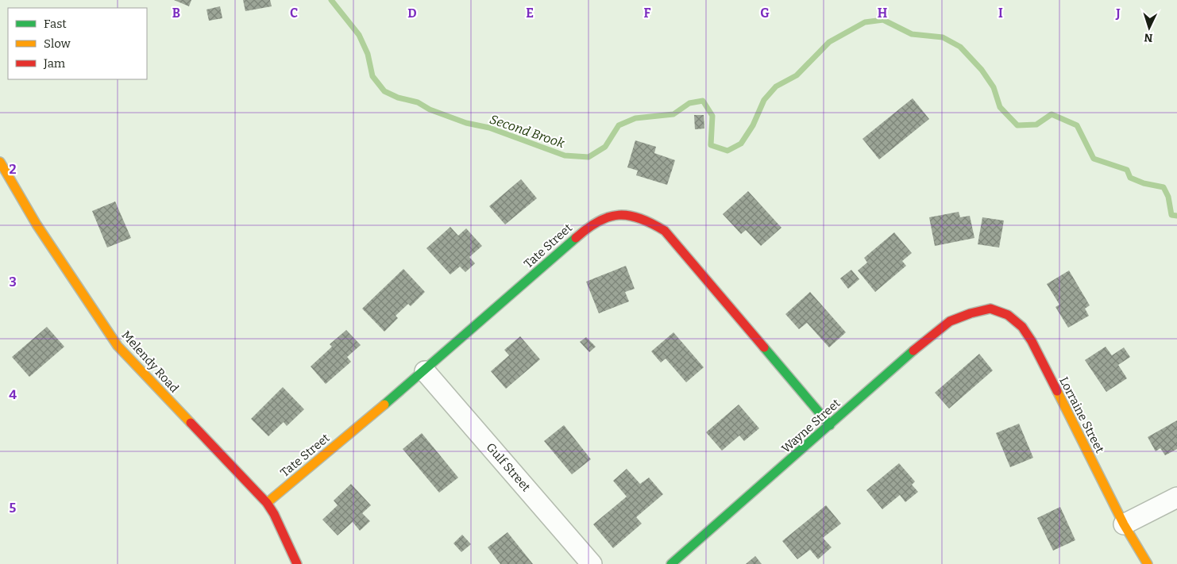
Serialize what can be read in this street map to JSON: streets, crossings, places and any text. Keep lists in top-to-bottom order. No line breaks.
{"streets":{"street":["Tate Street","Melendy Road","Lorraine Street","Wayne Street","Gulf Street"]},"crossings":[["Tate Street","Melendy Road"],["Tate Street","Wayne Street"],["Tate Street","Gulf Street"],["Lorraine Street","Wayne Street"]],"water":["Second Brook"],"legend":["Fast","Slow","Jam"],"north":"bottom","grid":{"columns":["B","C","D","E","F","G","H","I","J"],"rows":["2","3","4","5"]}}
